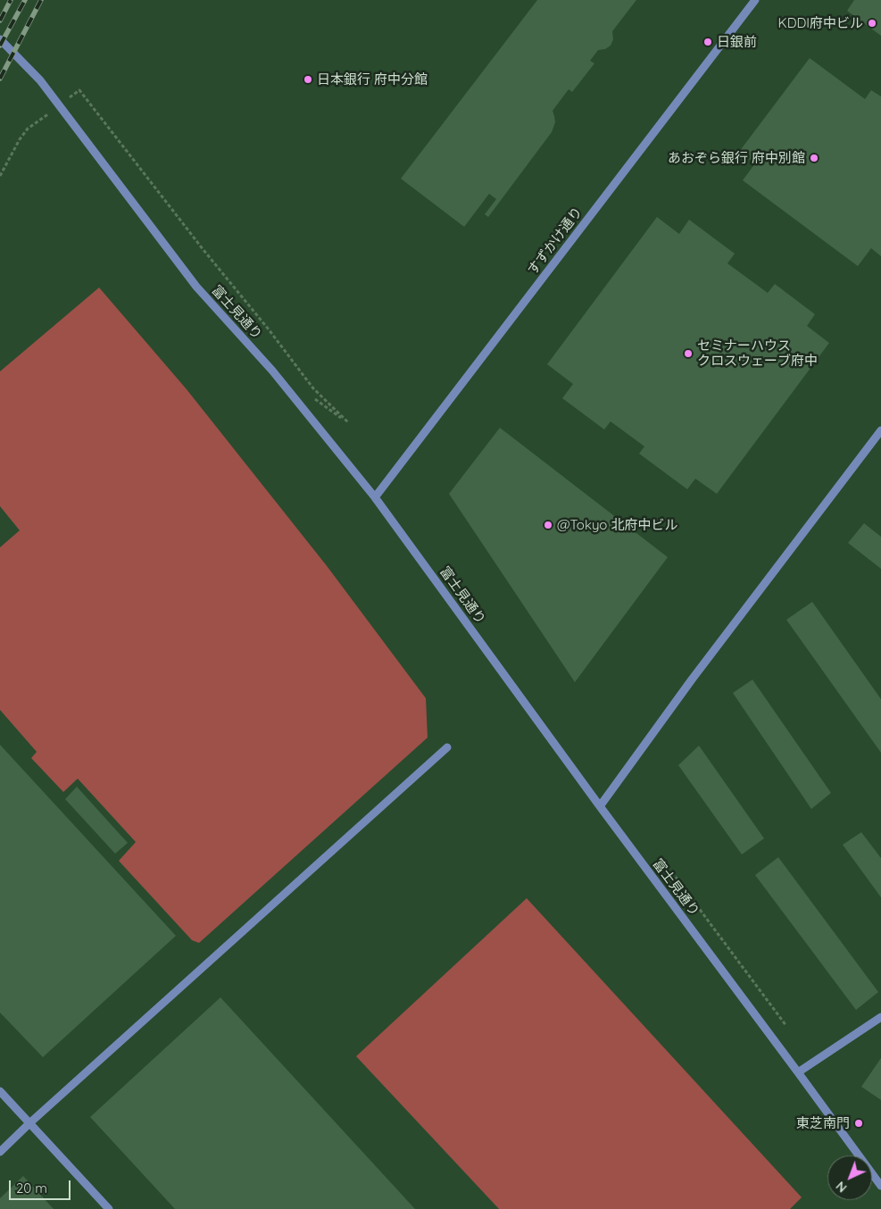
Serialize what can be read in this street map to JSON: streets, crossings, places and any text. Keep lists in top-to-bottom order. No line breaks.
{"streets":{"street":["すずかけ通り","富士見通り"]},"crossings":[["すずかけ通り","富士見通り"]],"places":["KDDI府中ビル","日銀前","日本銀行 府中分館","あおぞら銀行 府中別館","セミナーハウス クロスウェーブ府中","@Tokyo 北府中ビル","東芝南門"],"scale_bar":"20 m","north":"bottom left"}
